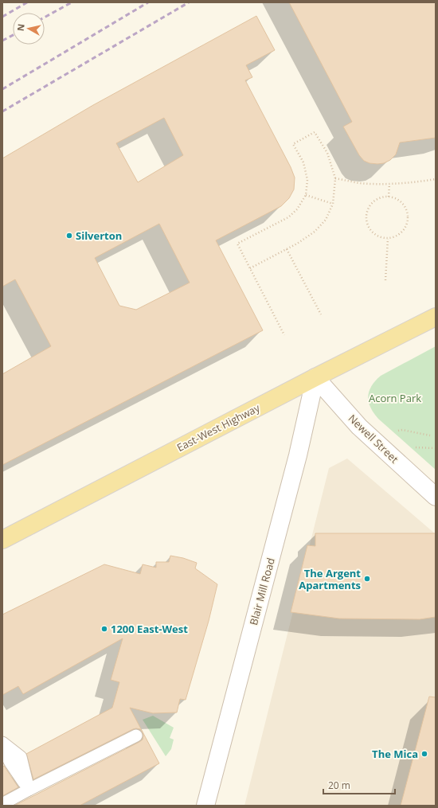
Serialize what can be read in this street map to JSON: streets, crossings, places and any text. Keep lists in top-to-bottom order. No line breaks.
{"streets":{"main road":["East-West Highway"],"street":["Newell Street","Blair Mill Road"]},"crossings":[["East-West Highway","Newell Street"],["East-West Highway","Blair Mill Road"],["Newell Street","Blair Mill Road"]],"parks":["Acorn Park"],"places":["Silverton","The Argent Apartments","1200 East-West","The Mica"],"scale_bar":"20 m","north":"left"}
